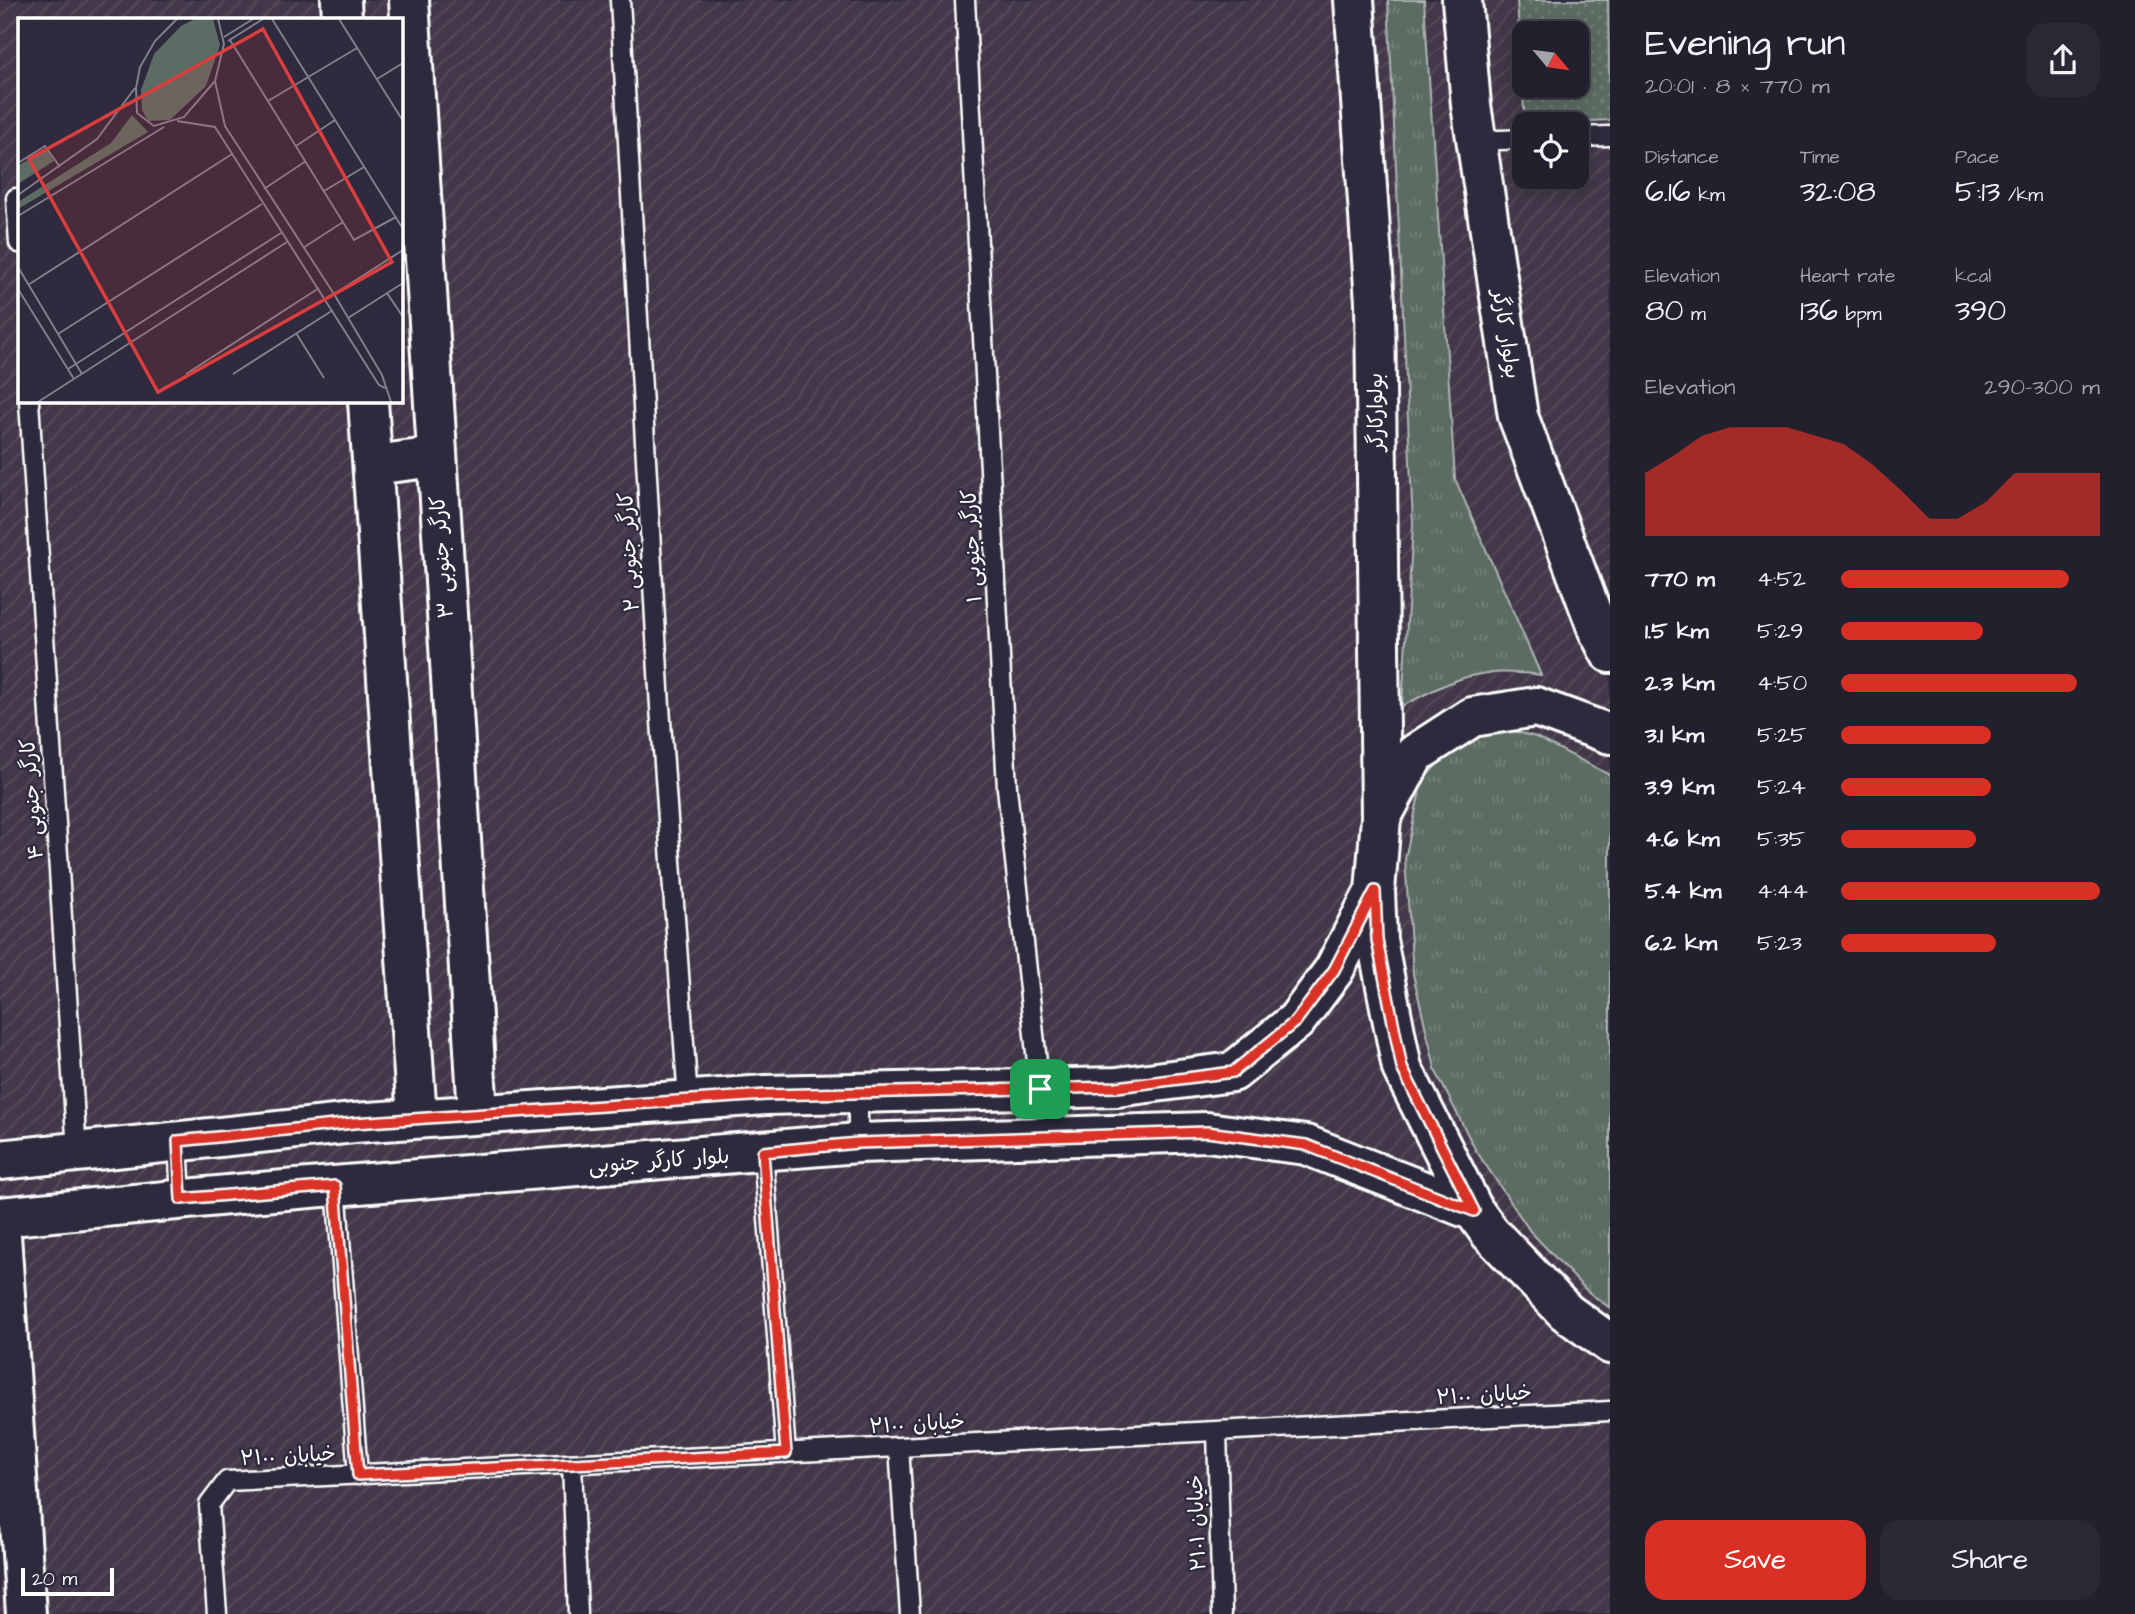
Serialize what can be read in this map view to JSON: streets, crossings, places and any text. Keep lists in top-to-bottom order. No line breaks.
{"streets":{"street":["بولوار کارگر","بولوارکارگر","کارگر جنوبی ۳","بلوار کارگر جنوبی"],"lane":["کارگر جنوبی ۱","کارگر جنوبی ۲","کارگر جنوبی ۴","خیابان ۲۱۰۰","خیابان ۲۱۰۱"]},"crossings":[["خیابان ۲۱۰۰","خیابان ۲۱۰۱"]],"scale_bar":"20 m","north":"bottom right","page":{"heading":["Evening run","20:01 · 8 × 770 m"],"stats":[["Distance","6.16 km"],["Time","32:08"],["Pace","5:13 /km"],["Elevation","80 m"],["Heart rate","136 bpm"],["kcal","390"]],"chart":["Elevation","290–300 m"],"list":[{"name":"770 m","note":"4:52"},{"name":"1.5 km","note":"5:29"},{"name":"2.3 km","note":"4:50"},{"name":"3.1 km","note":"5:25"},{"name":"3.9 km","note":"5:24"},{"name":"4.6 km","note":"5:35"},{"name":"5.4 km","note":"4:44"},{"name":"6.2 km","note":"5:23"}],"buttons":["Save","Share"],"scale":"20 m"}}
